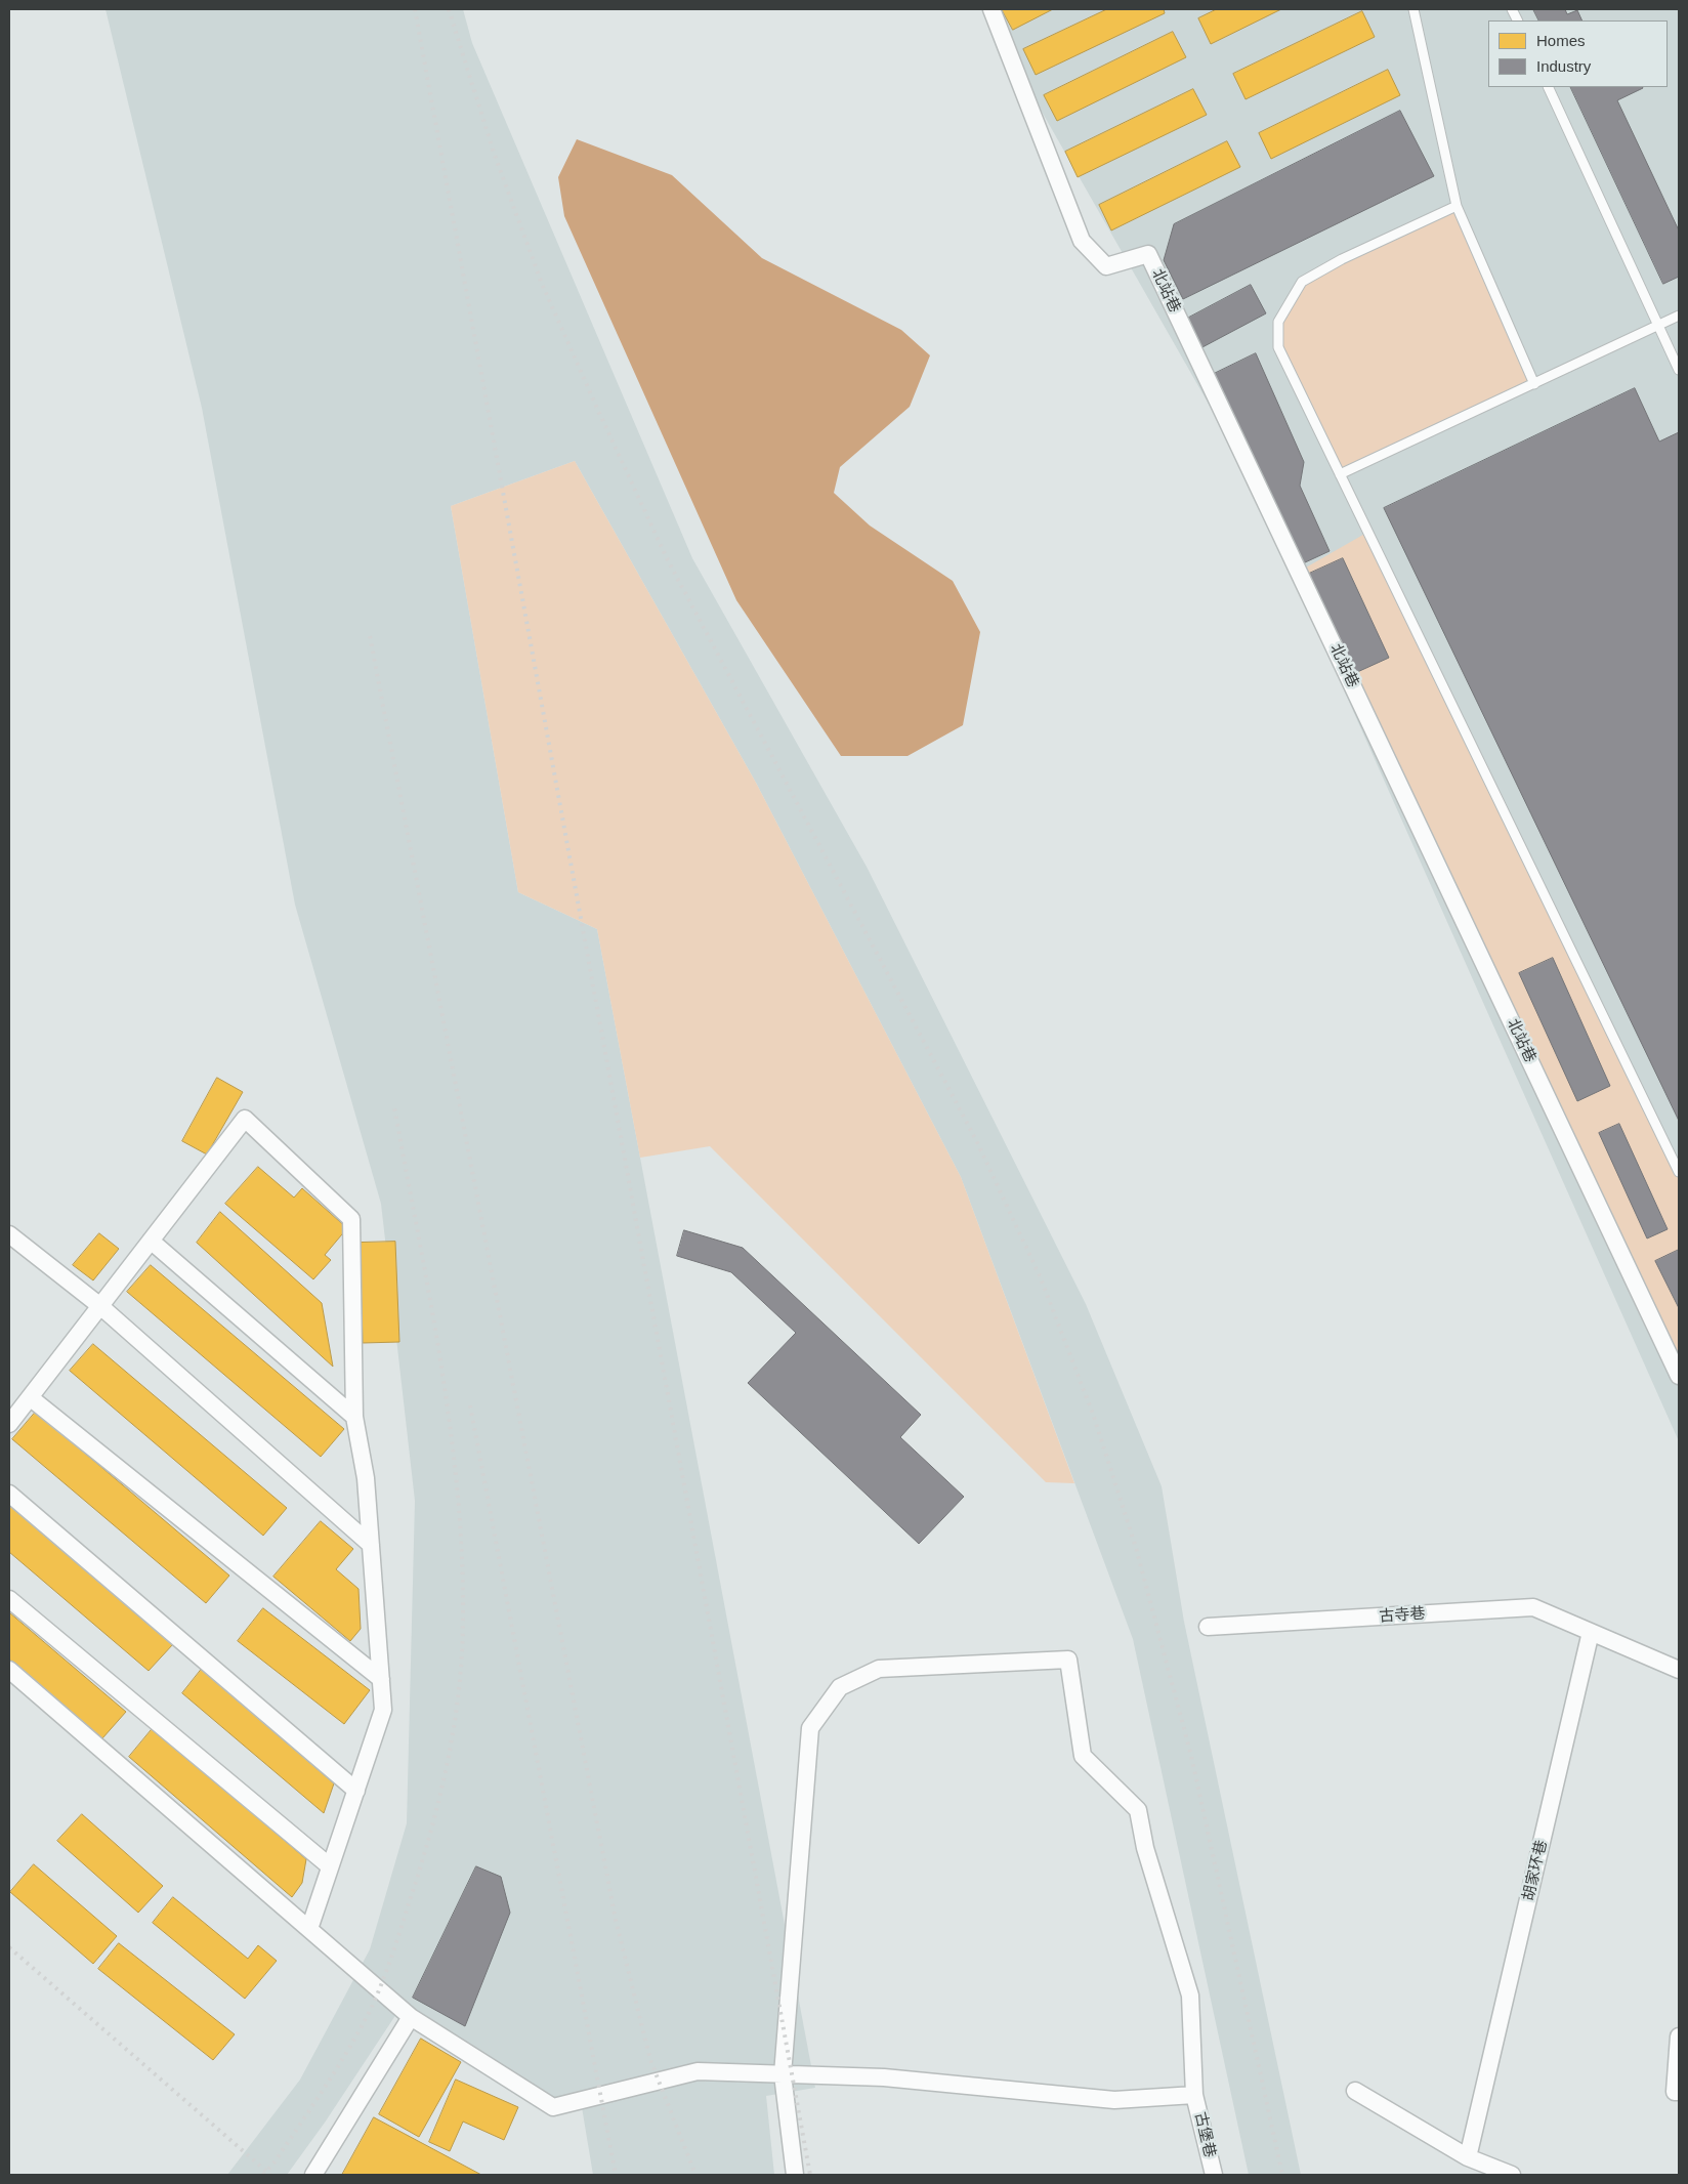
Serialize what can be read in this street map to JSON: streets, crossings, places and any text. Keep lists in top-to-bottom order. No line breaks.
{"streets":{"street":["北站巷","古寺巷","胡家环巷","古堡巷"]},"crossings":[["古寺巷","胡家环巷"]],"legend":["Homes","Industry"]}
